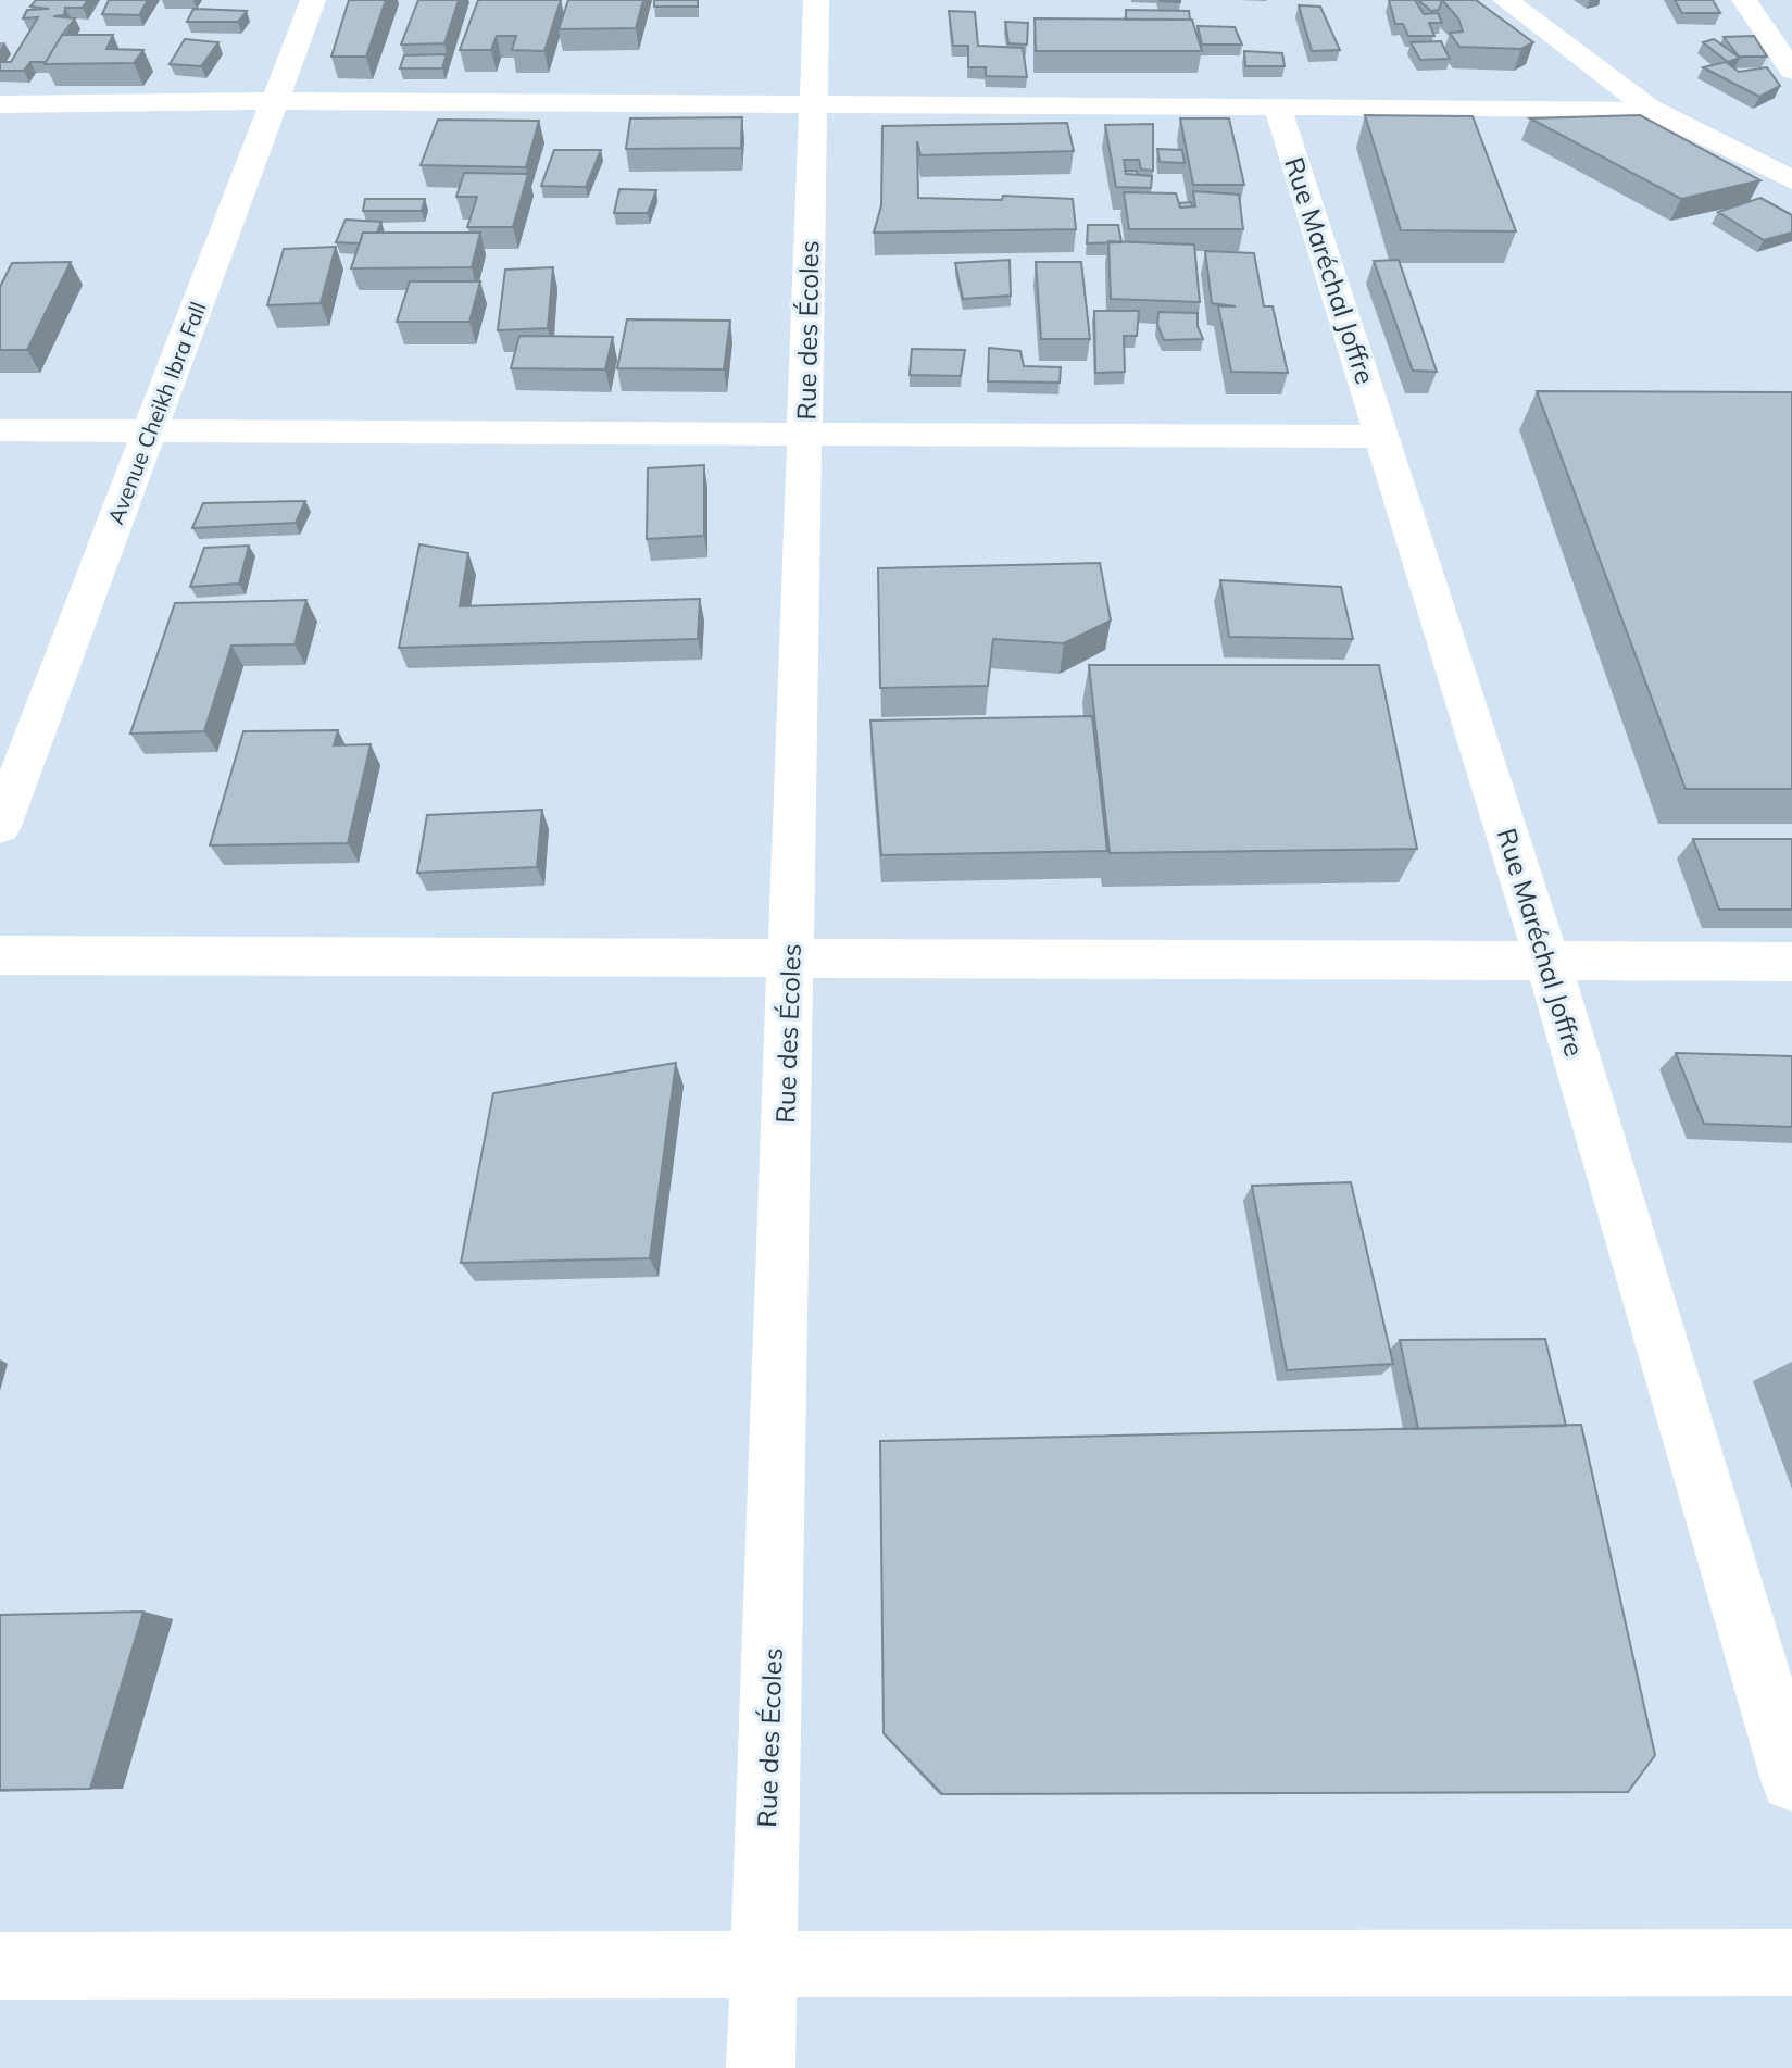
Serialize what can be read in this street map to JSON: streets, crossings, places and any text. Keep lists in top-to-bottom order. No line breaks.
{"streets":{"street":["Rue Maréchal Joffre","Rue des Écoles","Avenue Cheikh Ibra Fall"]}}
